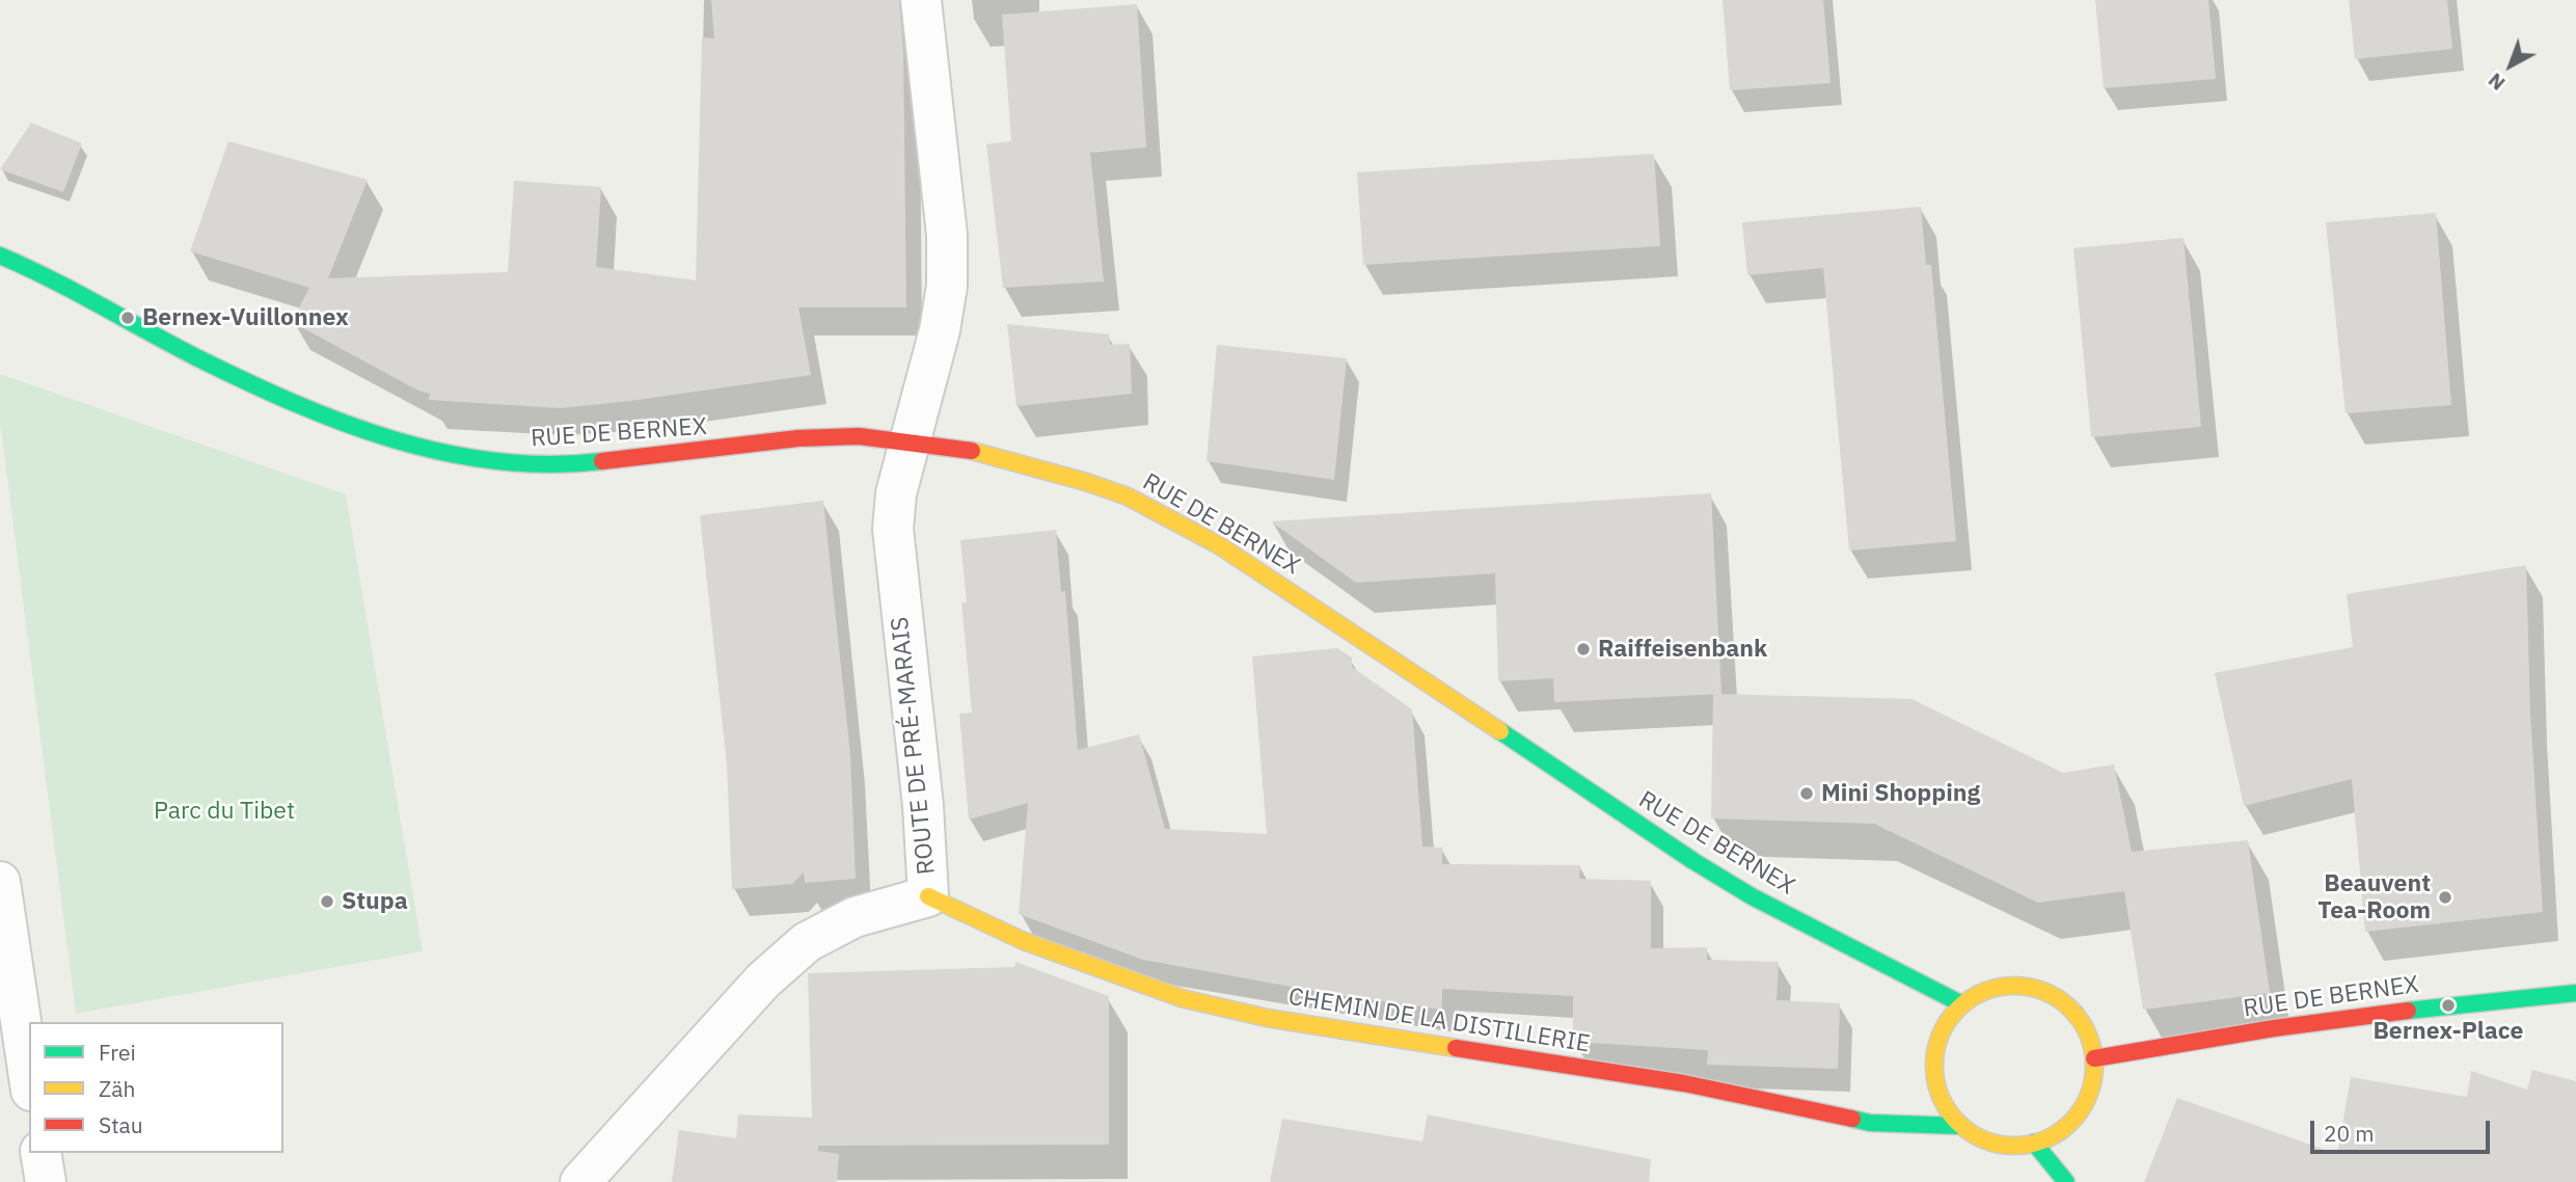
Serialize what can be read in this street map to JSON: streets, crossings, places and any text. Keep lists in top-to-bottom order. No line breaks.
{"streets":{"street":["RUE DE BERNEX","ROUTE DE PRÉ-MARAIS","CHEMIN DE LA DISTILLERIE"]},"crossings":[["RUE DE BERNEX","ROUTE DE PRÉ-MARAIS"],["RUE DE BERNEX","CHEMIN DE LA DISTILLERIE"],["ROUTE DE PRÉ-MARAIS","CHEMIN DE LA DISTILLERIE"]],"parks":["Parc du Tibet"],"places":["Bernex-Vuillonnex","Raiffeisenbank","Mini Shopping","Beauvent Tea-Room","Stupa","Bernex-Place"],"legend":["Frei","Zäh","Stau"],"scale_bar":"20 m","north":"bottom left"}
